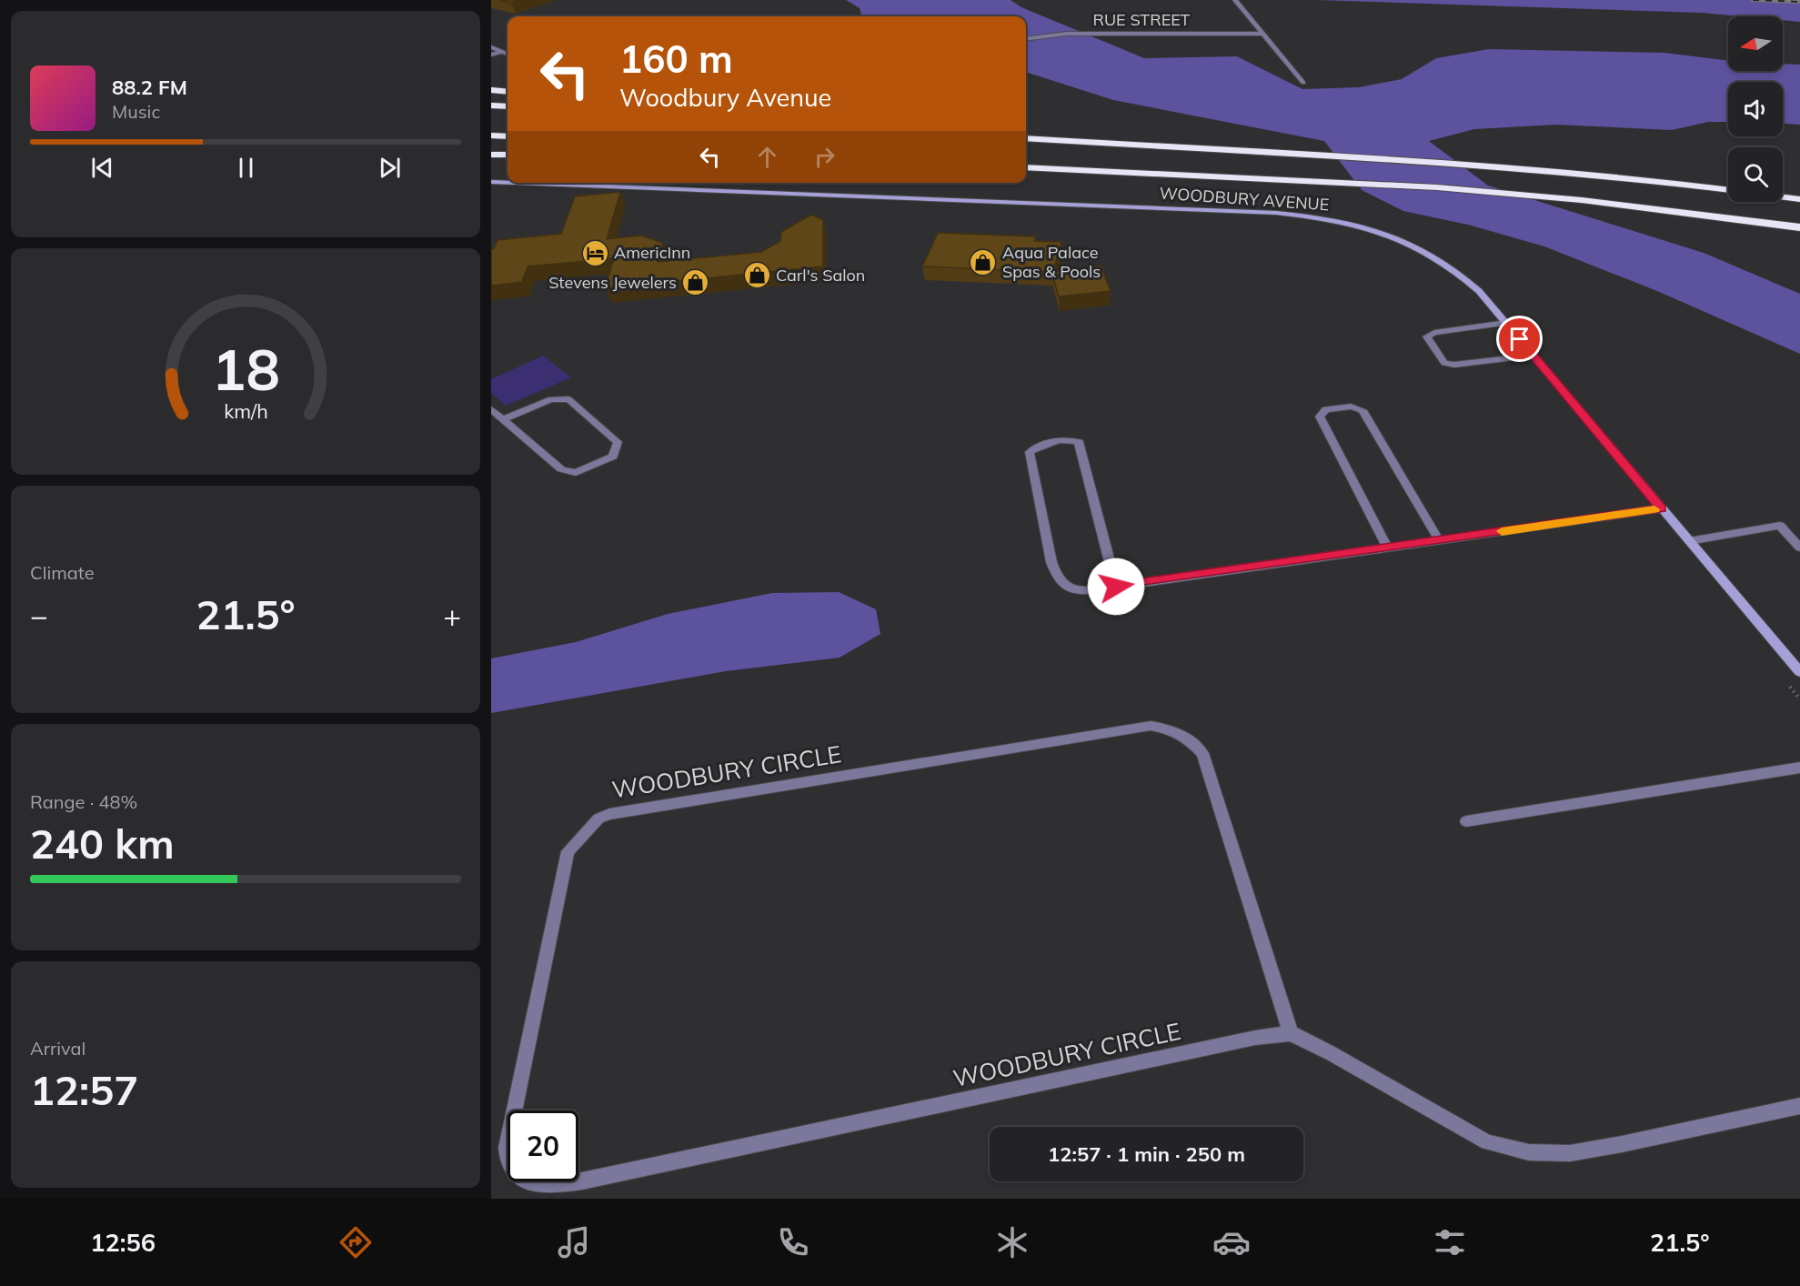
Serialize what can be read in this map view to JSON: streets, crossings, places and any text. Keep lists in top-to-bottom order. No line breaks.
{"streets":{"main road":["WOODBURY AVENUE"],"street":["RUE STREET","WOODBURY CIRCLE"]},"places":{"hotel":["AmericInn"],"shop":["Aqua Palace Spas & Pools","Carl's Salon","Stevens Jewelers"]},"north":"left","page":{"turn":["160 m","Woodbury Avenue"],"song":["88.2 FM","Music"],"tile":["Climate",["Range · 48%","240 km"],["Arrival","12:57"]],"heat":["−","21.5°","+"],"limit":"20","trip":"12:57 · 1 min · 250 m","tabs":["12:56","21.5°"],"gauge":["18","km/h"]}}
